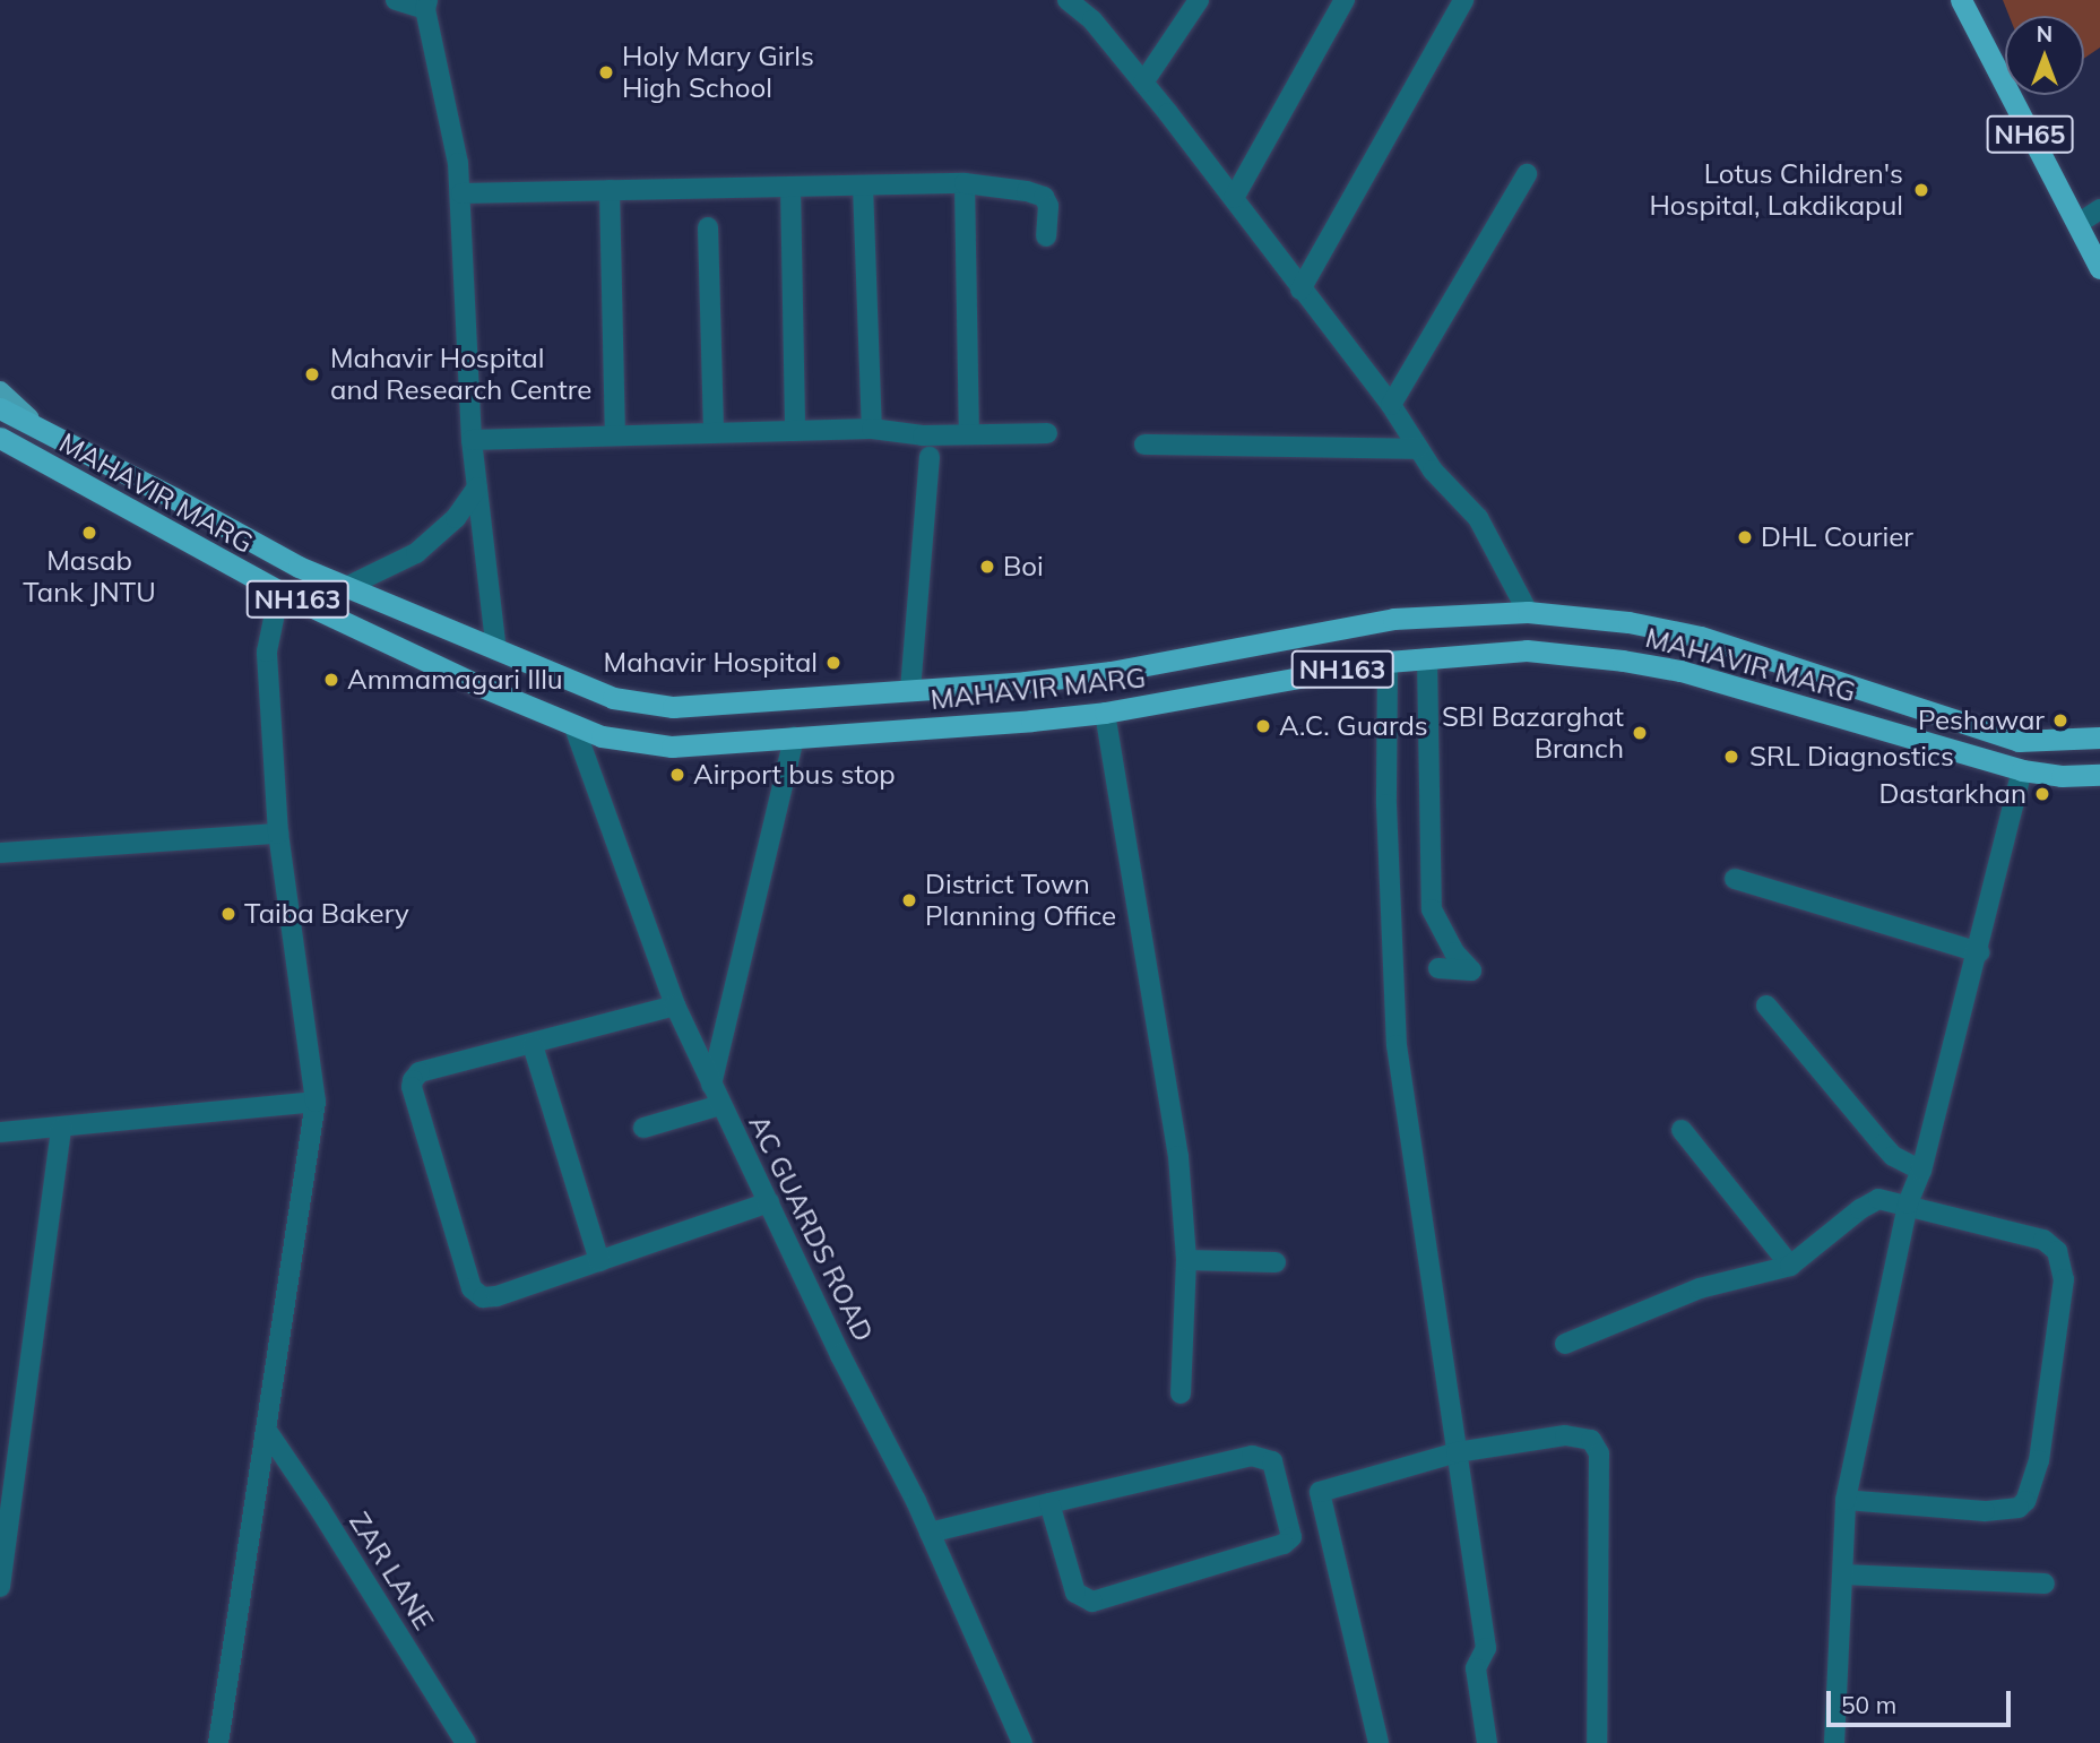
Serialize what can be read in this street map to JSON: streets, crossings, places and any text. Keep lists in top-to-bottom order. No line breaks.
{"streets":{"highway":["NH65","MAHAVIR MARG","NH163"],"street":["AC GUARDS ROAD","ZAR LANE"]},"crossings":[["MAHAVIR MARG","NH163"],["MAHAVIR MARG","AC GUARDS ROAD"]],"places":["Holy Mary Girls High School","Lotus Children's Hospital, Lakdikapul","Mahavir Hospital and Research Centre","Masab Tank JNTU","DHL Courier","Boi","Mahavir Hospital","Ammamagari Illu","Peshawar","A.C. Guards","SBI Bazarghat Branch","SRL Diagnostics","Airport bus stop","Dastarkhan","District Town Planning Office","Taiba Bakery"],"scale_bar":"50 m","north":"top"}
